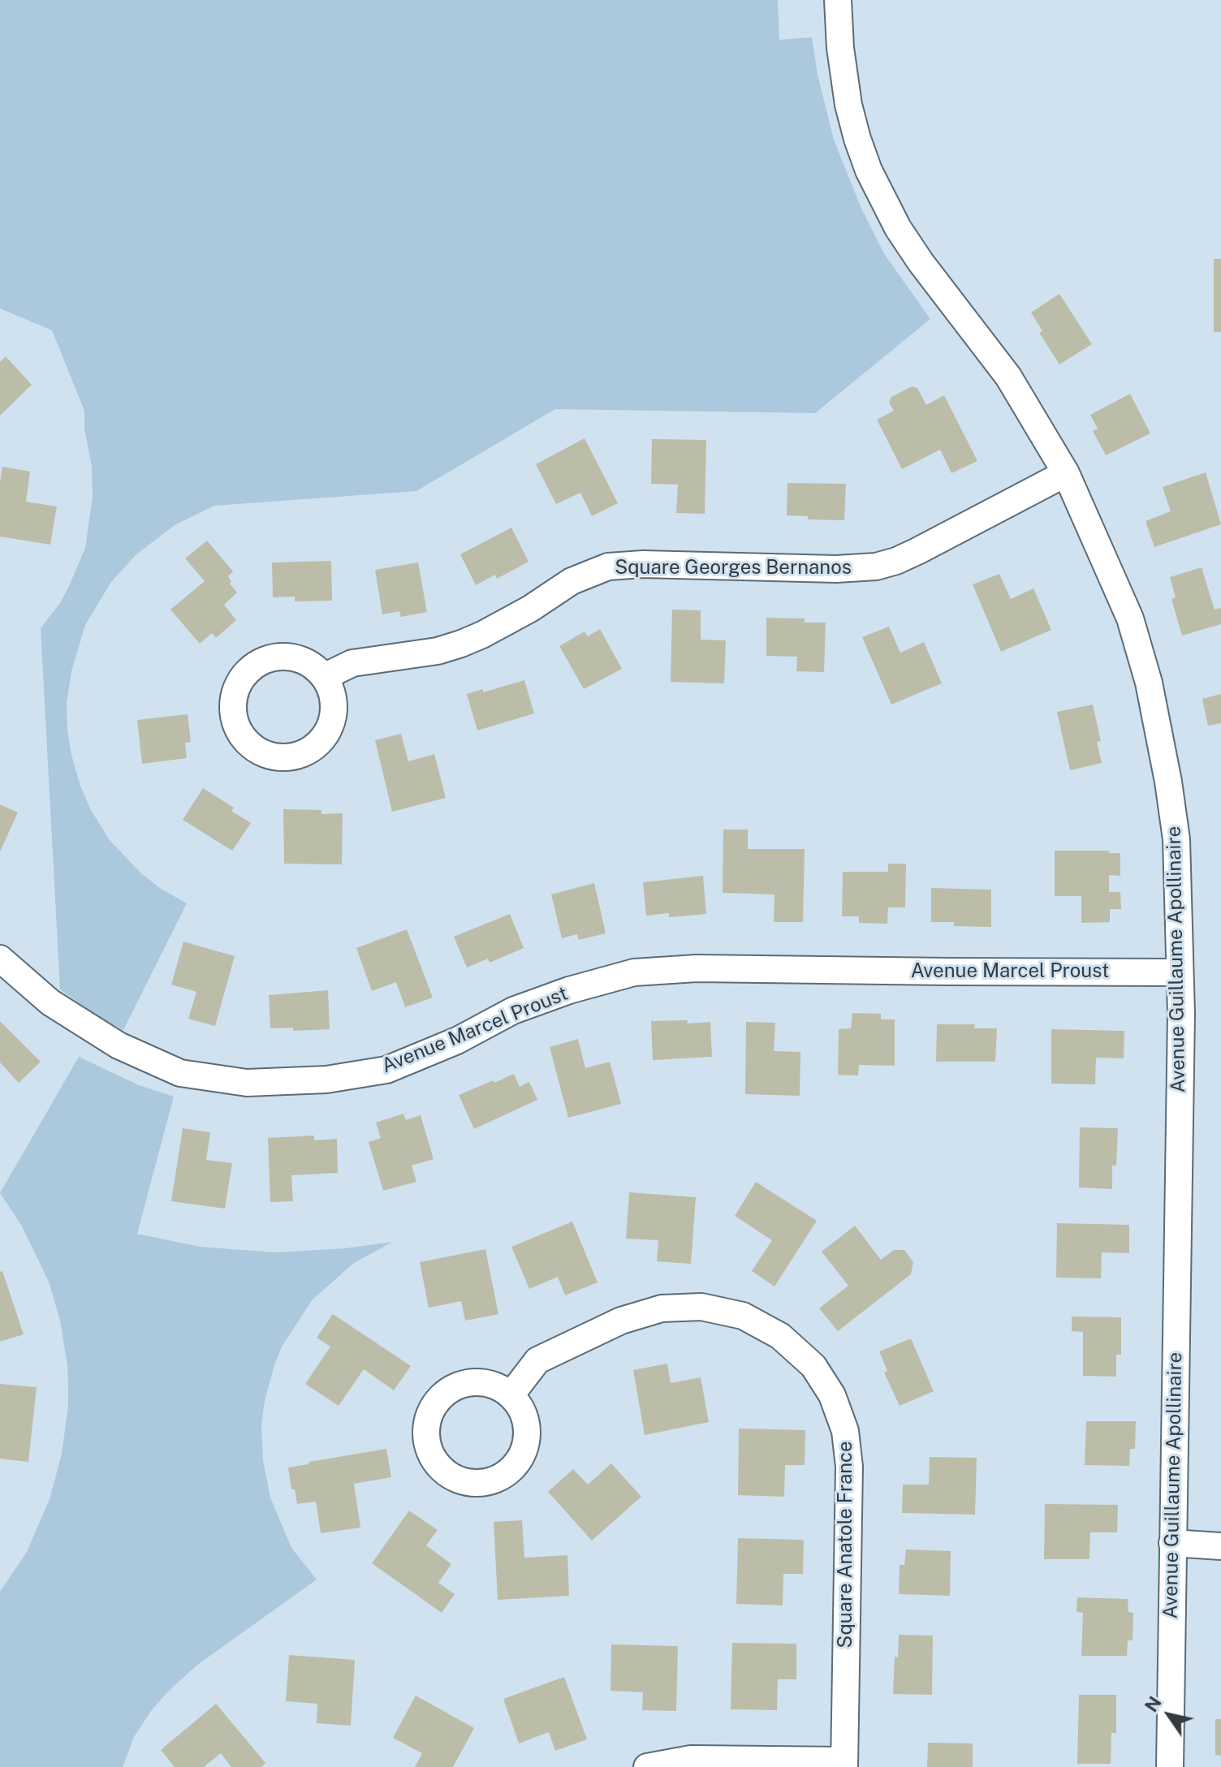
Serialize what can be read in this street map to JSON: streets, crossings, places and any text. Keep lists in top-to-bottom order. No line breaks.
{"streets":{"street":["Square Georges Bernanos","Avenue Guillaume Apollinaire","Avenue Marcel Proust","Square Anatole France"]},"crossings":[["Square Georges Bernanos","Avenue Guillaume Apollinaire"],["Avenue Guillaume Apollinaire","Avenue Marcel Proust"]],"north":"top left"}
